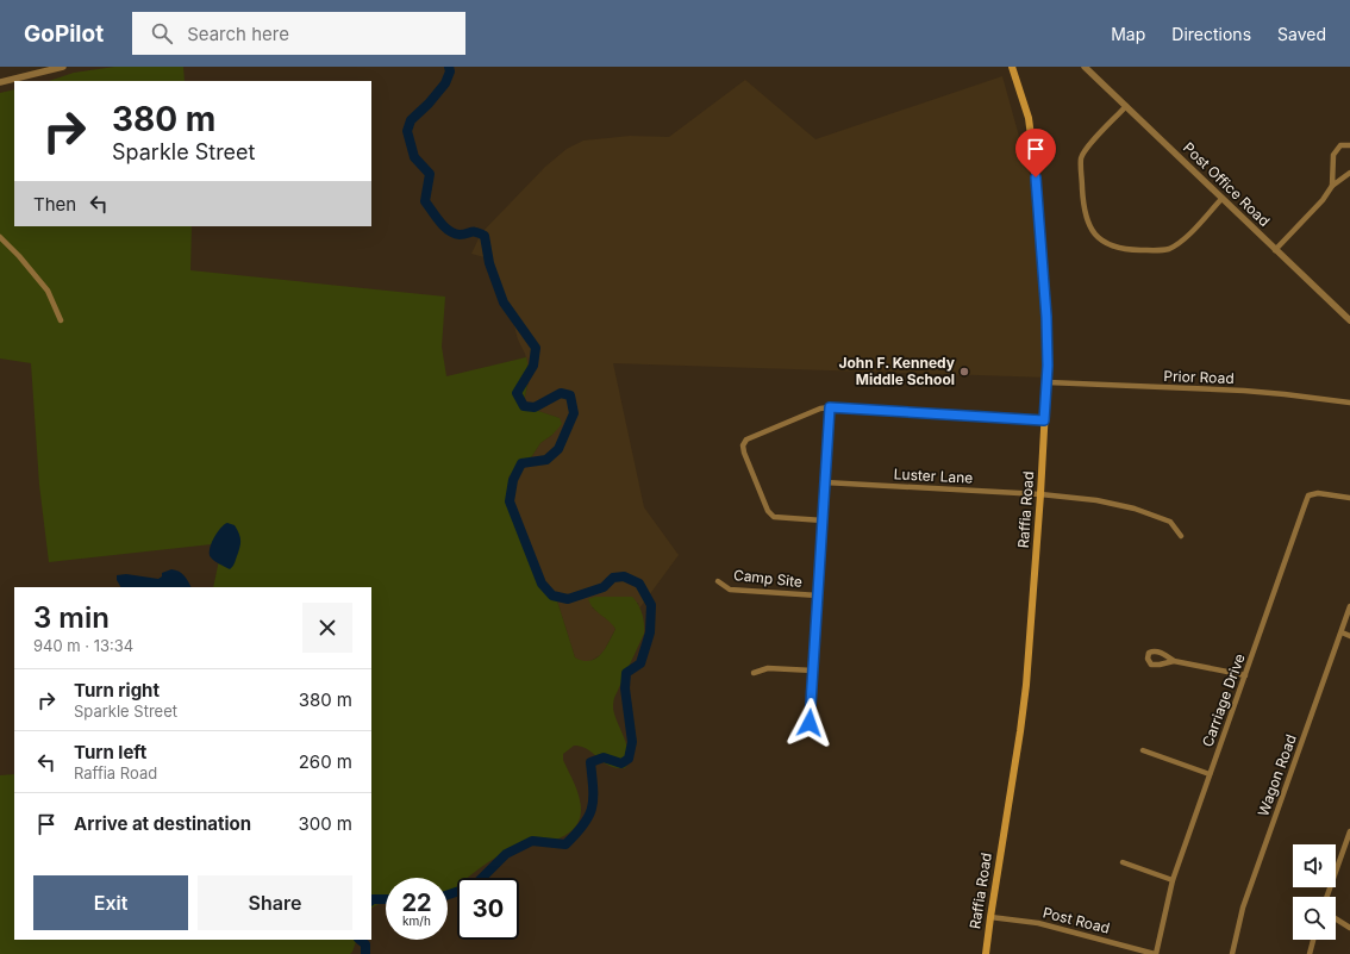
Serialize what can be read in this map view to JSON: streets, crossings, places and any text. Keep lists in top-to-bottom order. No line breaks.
{"streets":{"main road":["Raffia Road"],"street":["Post Office Road","Prior Road","Luster Lane","Camp Site","Carriage Drive","Wagon Road","Post Road"]},"crossings":[["Prior Road","Raffia Road"],["Luster Lane","Raffia Road"],["Raffia Road","Post Road"],["Carriage Drive","Post Road"]],"places":["John F. Kennedy Middle School"],"page":{"header":"GoPilot","search":"Search here","nav":["Map","Directions","Saved"],"turn":["380 m","Sparkle Street"],"then":"Then","heading":["3 min","940 m · 13:34"],"list":[{"name":"Turn right","note":"Sparkle Street","value":"380 m"},{"name":"Turn left","note":"Raffia Road","value":"260 m"},{"name":"Arrive at destination","value":"300 m"}],"buttons":["Exit","Share"],"speed":"22 km/h","limit":"30"}}
